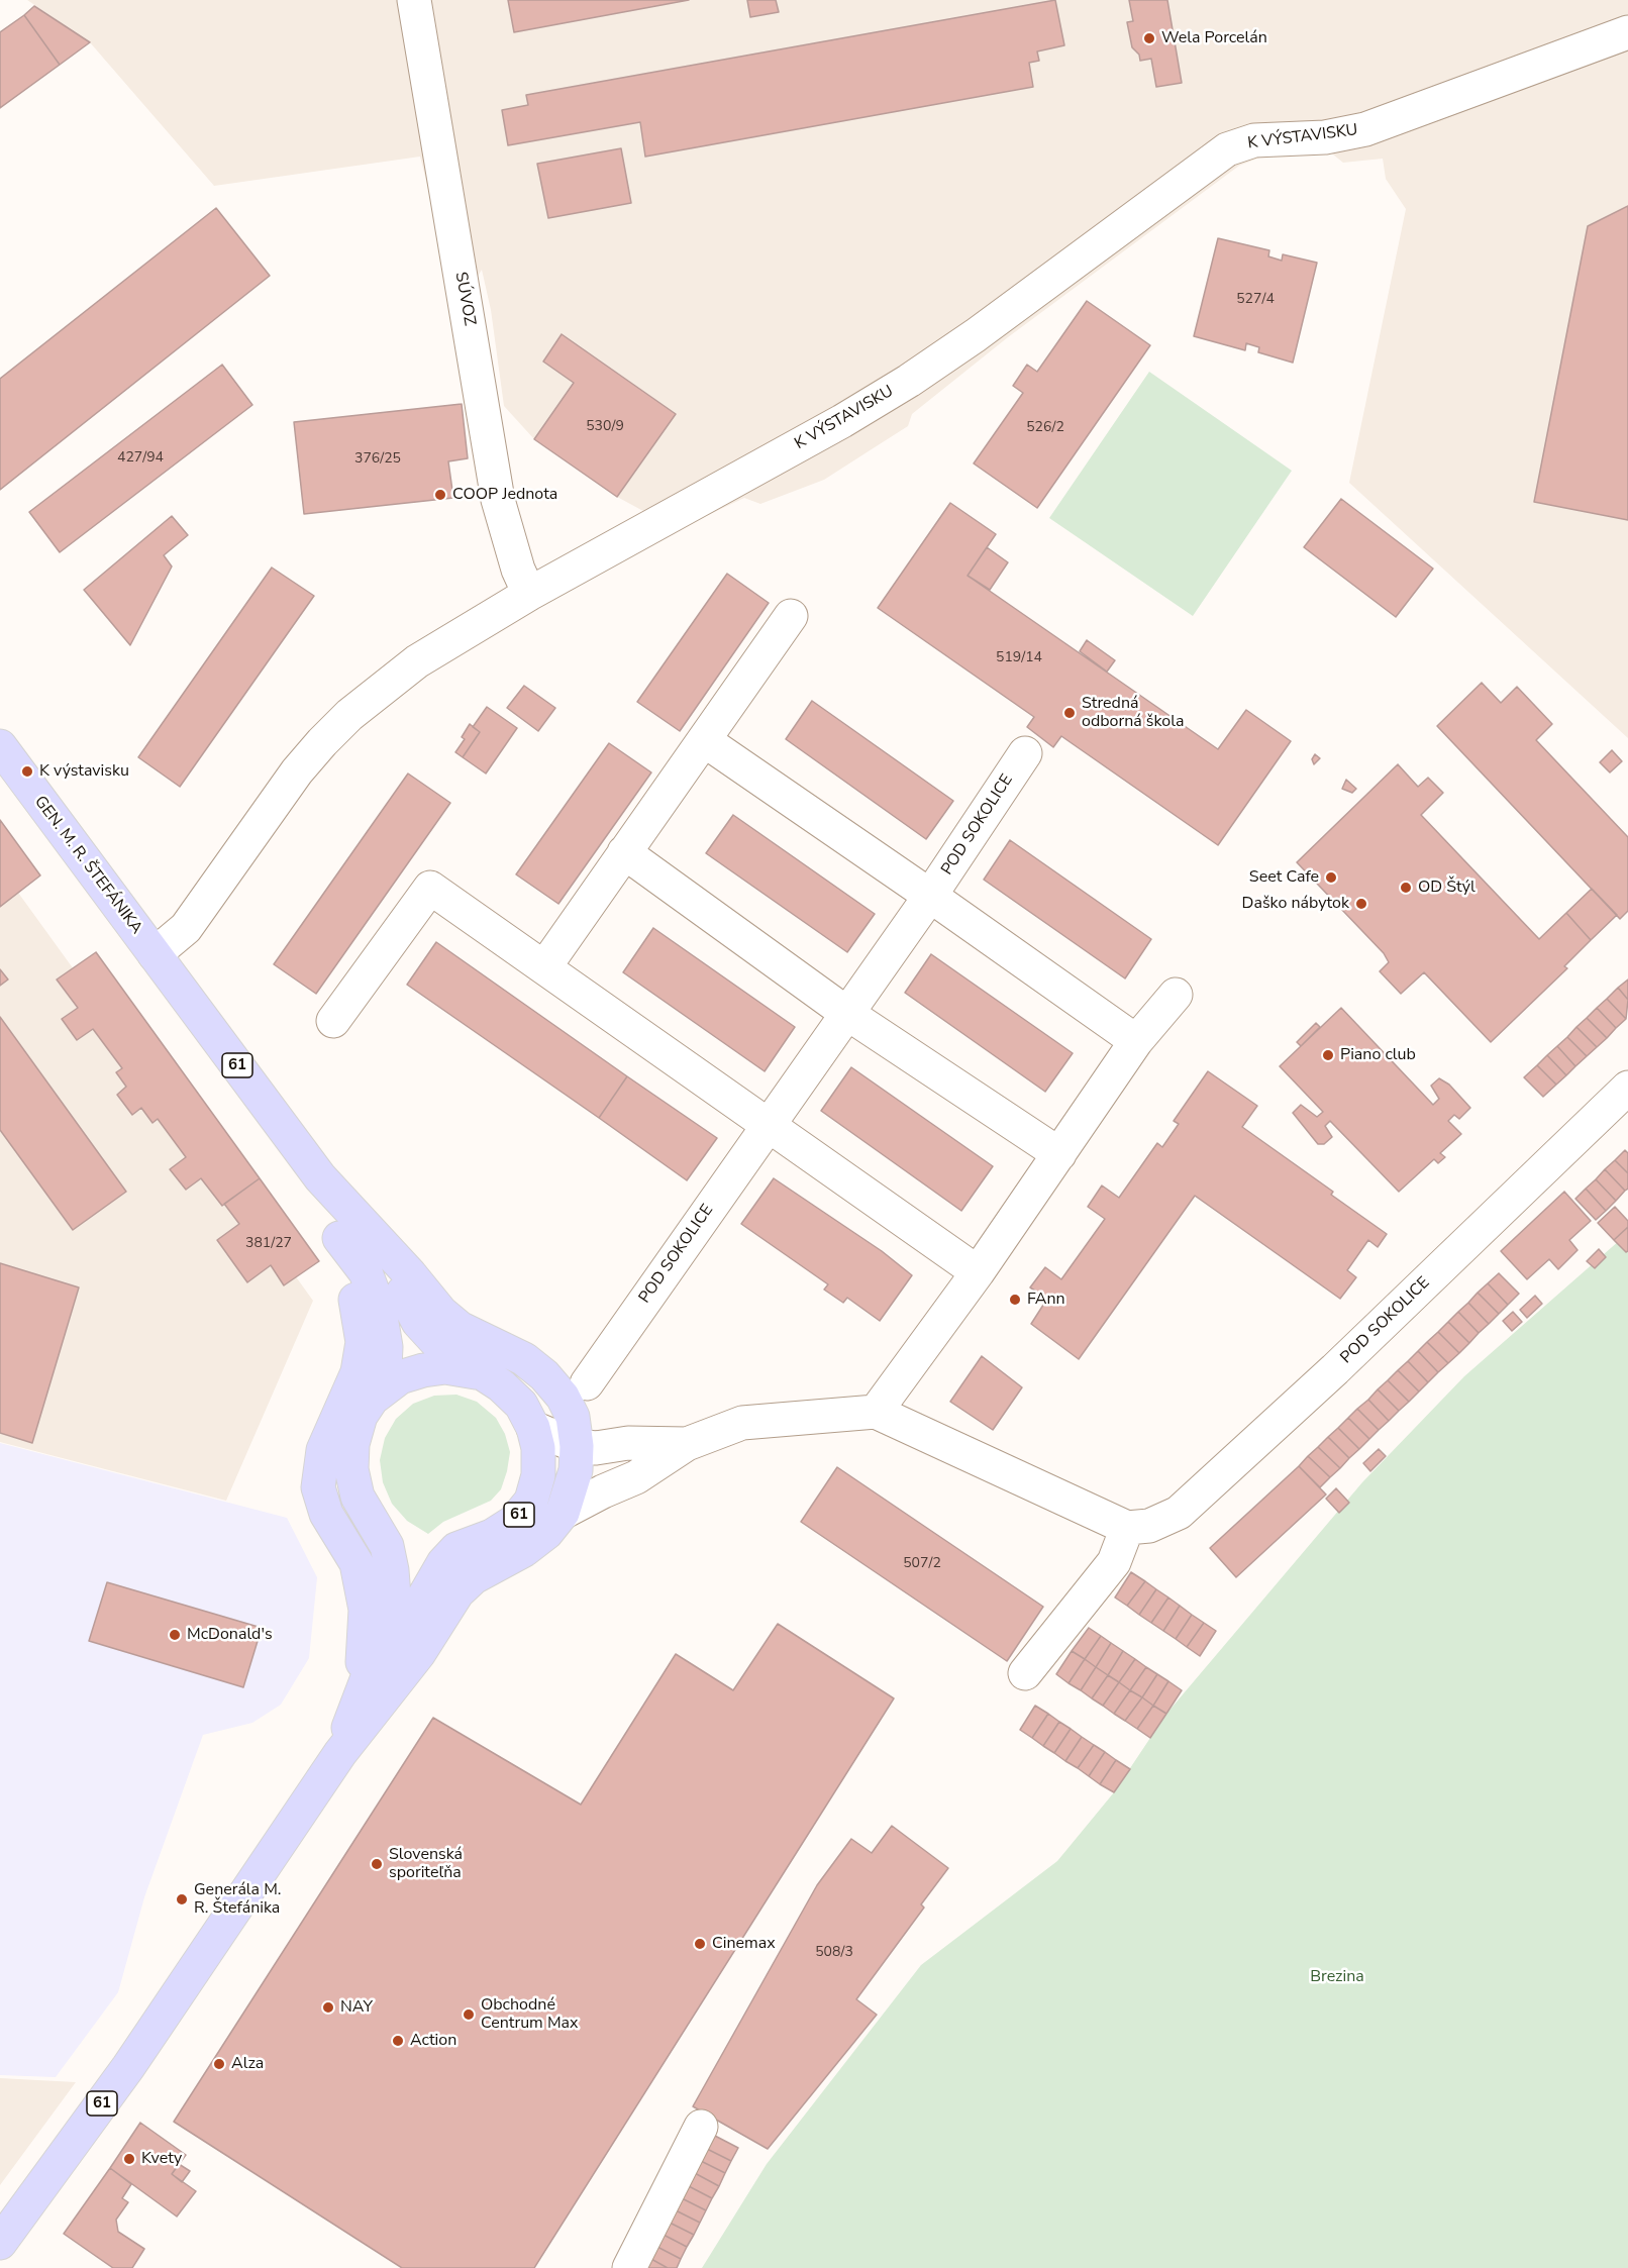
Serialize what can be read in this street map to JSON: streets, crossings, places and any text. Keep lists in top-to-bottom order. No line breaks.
{"streets":{"main road":["GEN. M. R. ŠTEFÁNIKA","61"],"street":["K VÝSTAVISKU","SÚVOZ","POD SOKOLICE"]},"crossings":[["K VÝSTAVISKU","SÚVOZ"],["K VÝSTAVISKU","GEN. M. R. ŠTEFÁNIKA"],["K VÝSTAVISKU","61"],["GEN. M. R. ŠTEFÁNIKA","61"]],"parks":["Brezina"],"places":["Wela Porcelán","COOP Jednota","Stredná odborná škola","K výstavisku","Seet Cafe","OD Štýl","Daško nábytok","Piano club","FAnn","McDonald's","Slovenská sporiteľňa","Generála M. R. Štefánika","Cinemax","NAY","Obchodné Centrum Max","Action","Alza","Kvety"],"house_numbers":["527/4","530/9","526/2","427/94","376/25","519/14","381/27","507/2","508/3"]}
